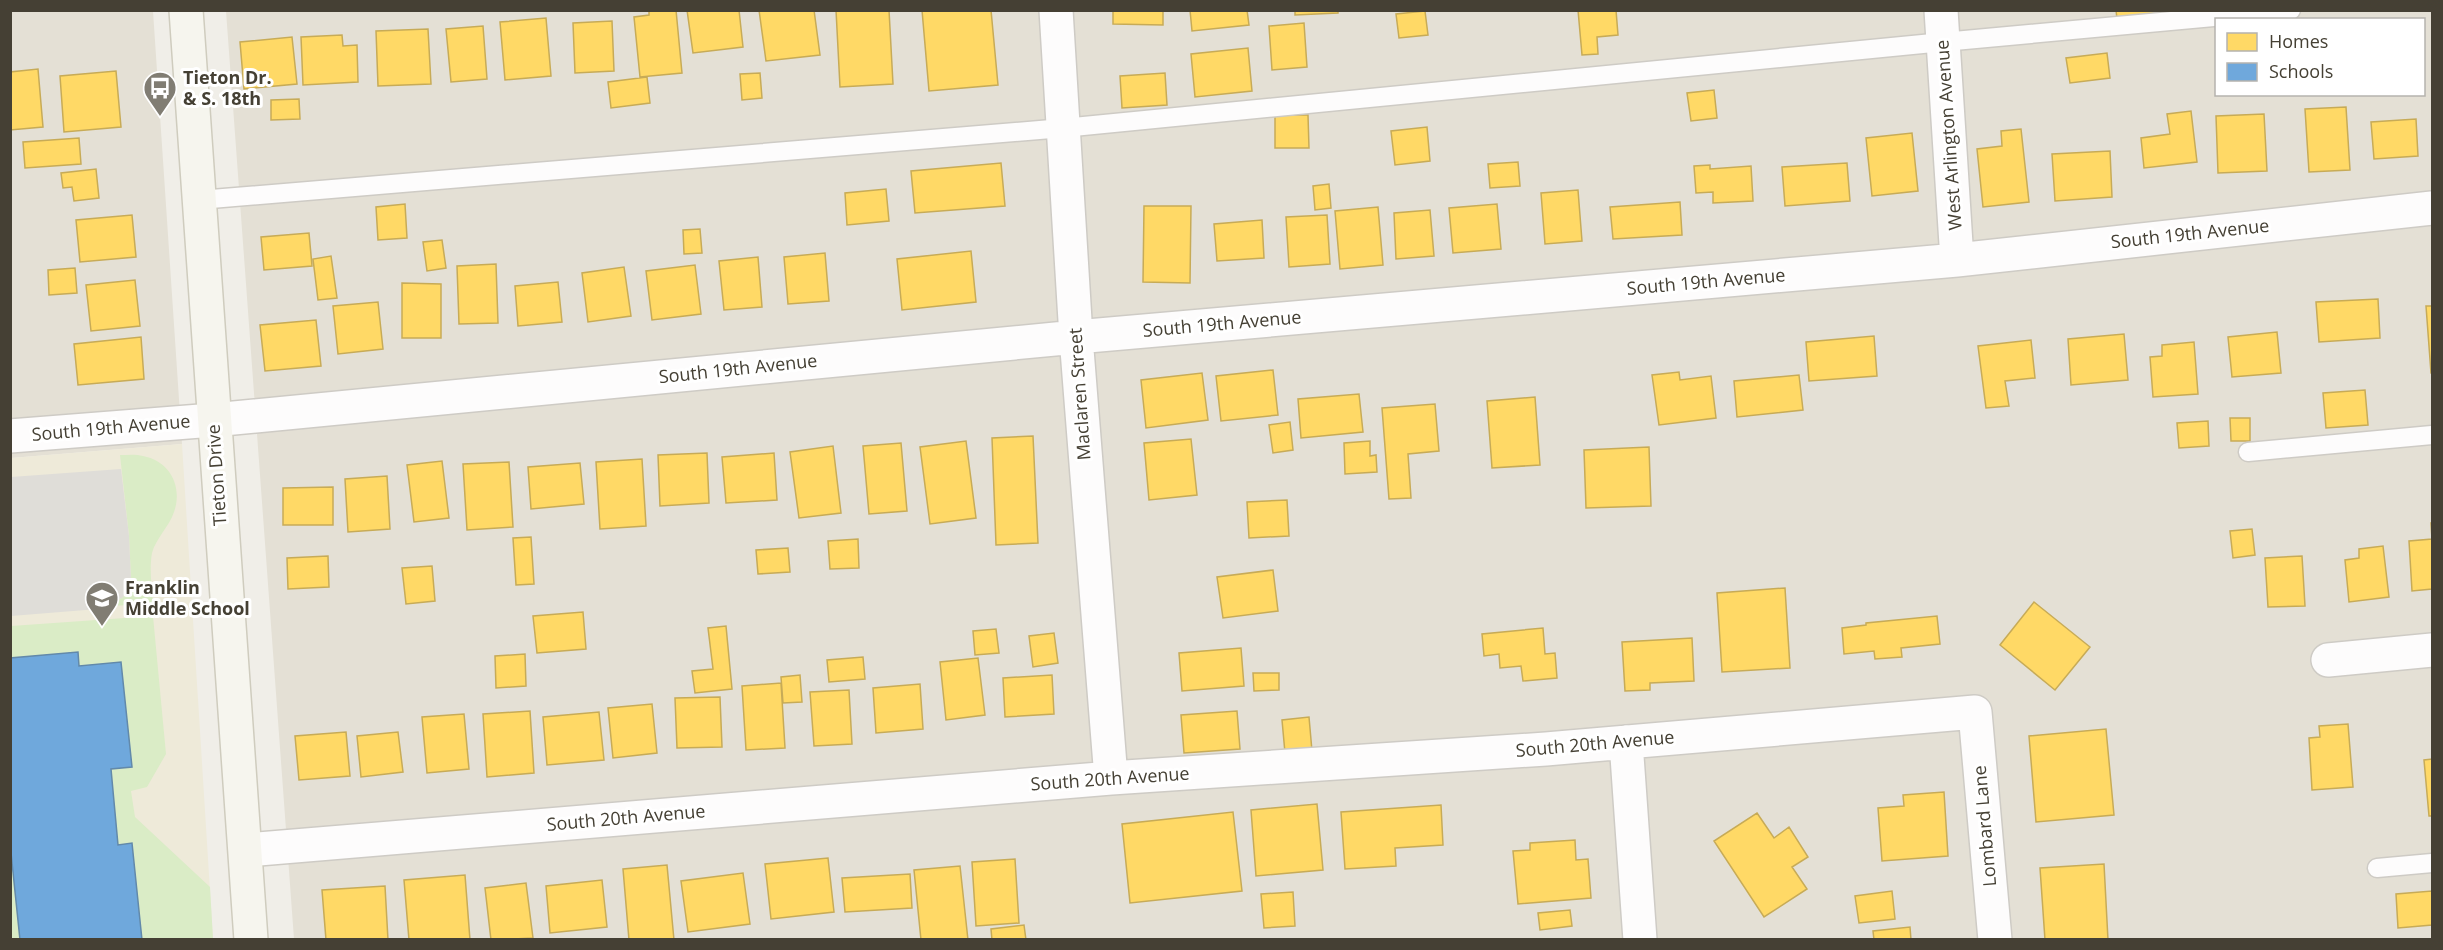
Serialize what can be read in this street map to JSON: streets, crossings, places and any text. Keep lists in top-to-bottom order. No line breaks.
{"streets":{"main road":["Tieton Drive"],"street":["West Arlington Avenue","South 19th Avenue","Maclaren Street","South 20th Avenue","Lombard Lane"]},"crossings":[["West Arlington Avenue","South 19th Avenue"],["South 19th Avenue","Maclaren Street"],["South 19th Avenue","Tieton Drive"],["Maclaren Street","South 20th Avenue"],["Tieton Drive","South 20th Avenue"],["South 20th Avenue","Lombard Lane"]],"places":{"bus stop":["Tieton Dr. & S. 18th"],"school or university":["Franklin Middle School"]},"legend":["Homes","Schools"]}
